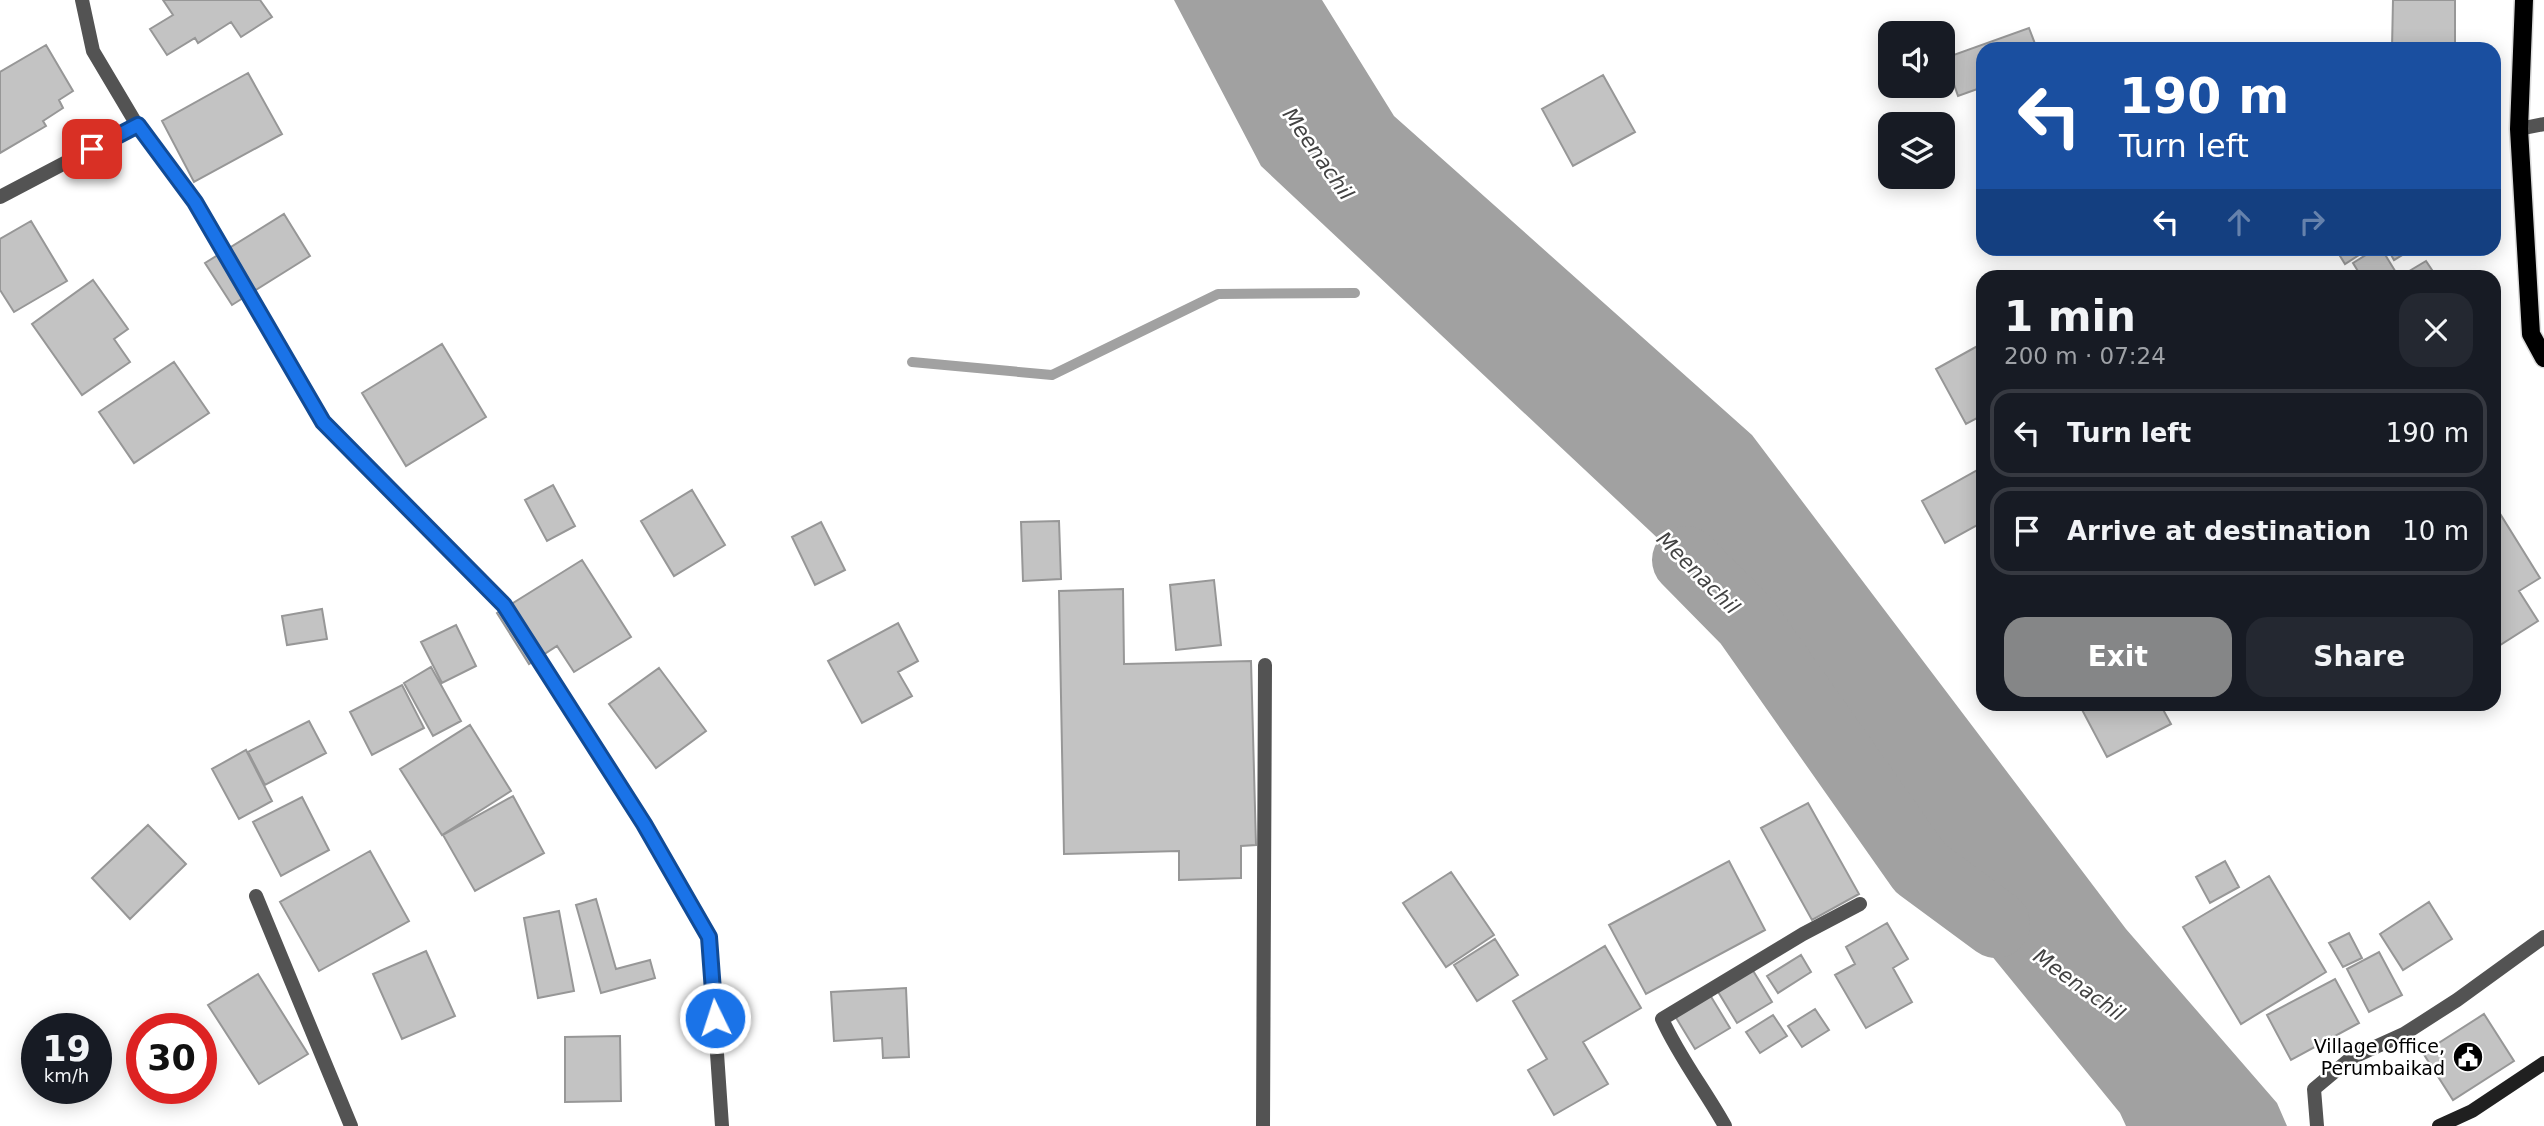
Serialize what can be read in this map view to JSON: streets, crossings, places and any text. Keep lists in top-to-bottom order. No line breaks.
{"water":["Meenachil"],"places":{"public building":["Village Office, Perumbaikad"]},"page":{"turn":["190 m","Turn left"],"heading":["1 min","200 m · 07:24"],"list":[{"name":"Turn left","value":"190 m"},{"name":"Arrive at destination","value":"10 m"}],"buttons":["Exit","Share"],"speed":"19 km/h","limit":"30"}}
